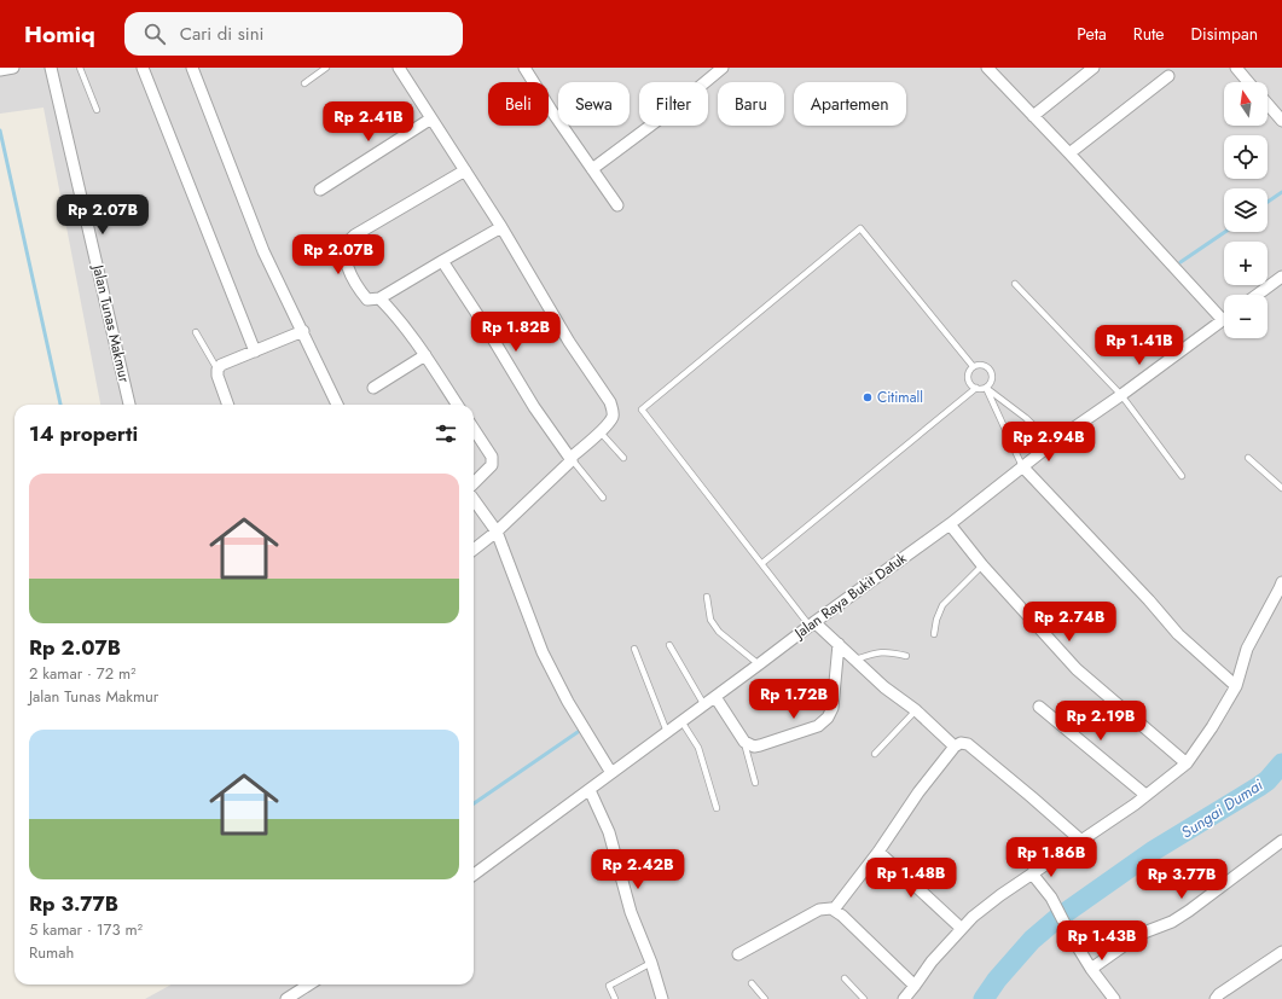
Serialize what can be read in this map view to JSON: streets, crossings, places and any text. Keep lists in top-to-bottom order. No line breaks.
{"streets":{"street":["Jalan Tunas Makmur","Jalan Raya Bukit Datuk"]},"water":["Sungai Dumai"],"places":["Citimall"],"north":"top","page":{"header":"Homiq","search":"Cari di sini","nav":["Peta","Rute","Disimpan"],"map_buttons":["+","−"],"chip":["Beli","Sewa","Filter","Baru","Apartemen"],"price":["Rp 2.41B","Rp 2.07B","Rp 2.07B","Rp 1.82B","Rp 1.41B","Rp 2.94B","Rp 2.74B","Rp 1.72B","Rp 2.19B","Rp 1.86B","Rp 2.42B","Rp 1.48B","Rp 3.77B","Rp 1.43B"],"heading":"14 properti","list":[{"name":"Rp 2.07B","note":"2 kamar · 72 m² · Jalan Tunas Makmur"},{"name":"Rp 3.77B","note":"5 kamar · 173 m² · Rumah"}]}}
